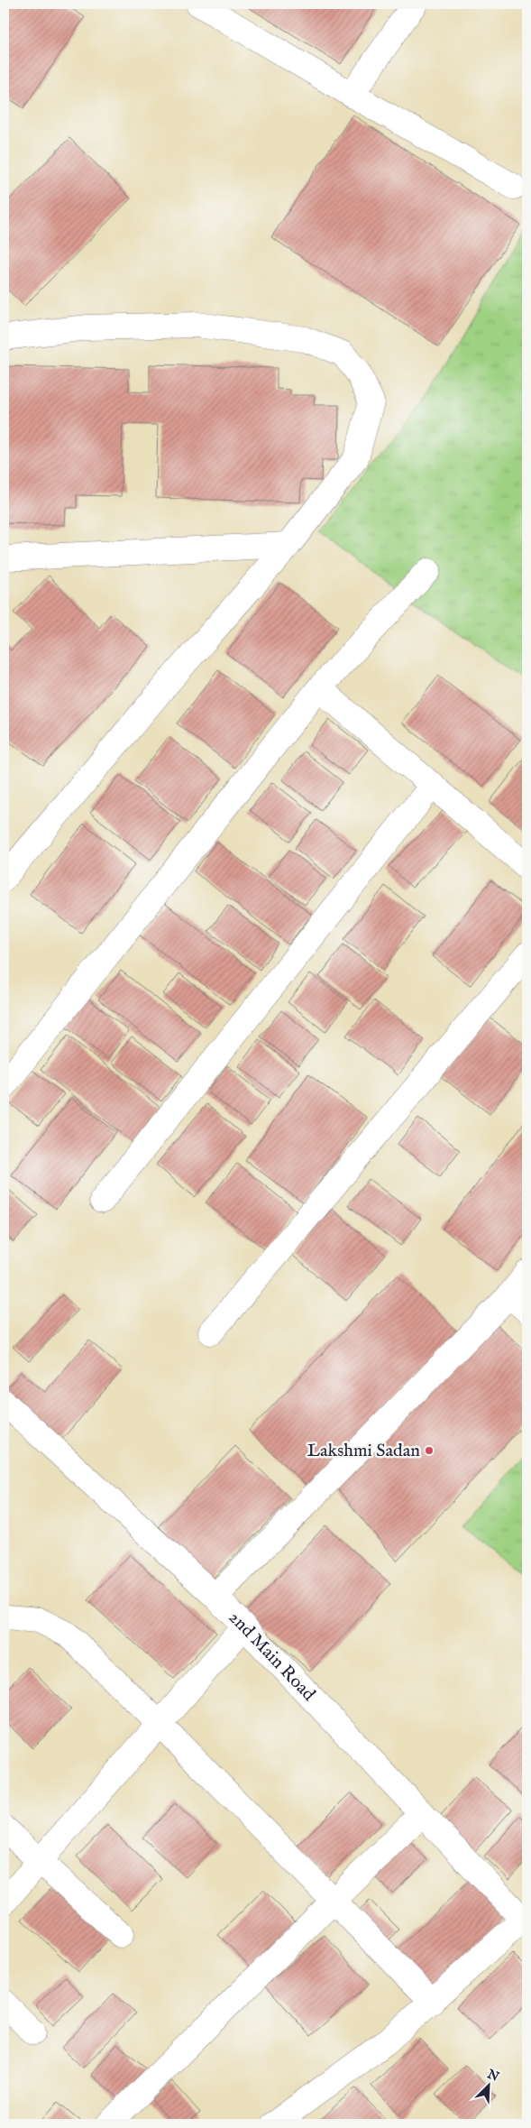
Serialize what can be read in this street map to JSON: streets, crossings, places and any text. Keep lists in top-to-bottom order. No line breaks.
{"streets":{"street":["2nd Main Road"]},"places":["Lakshmi Sadan"],"north":"top right"}
